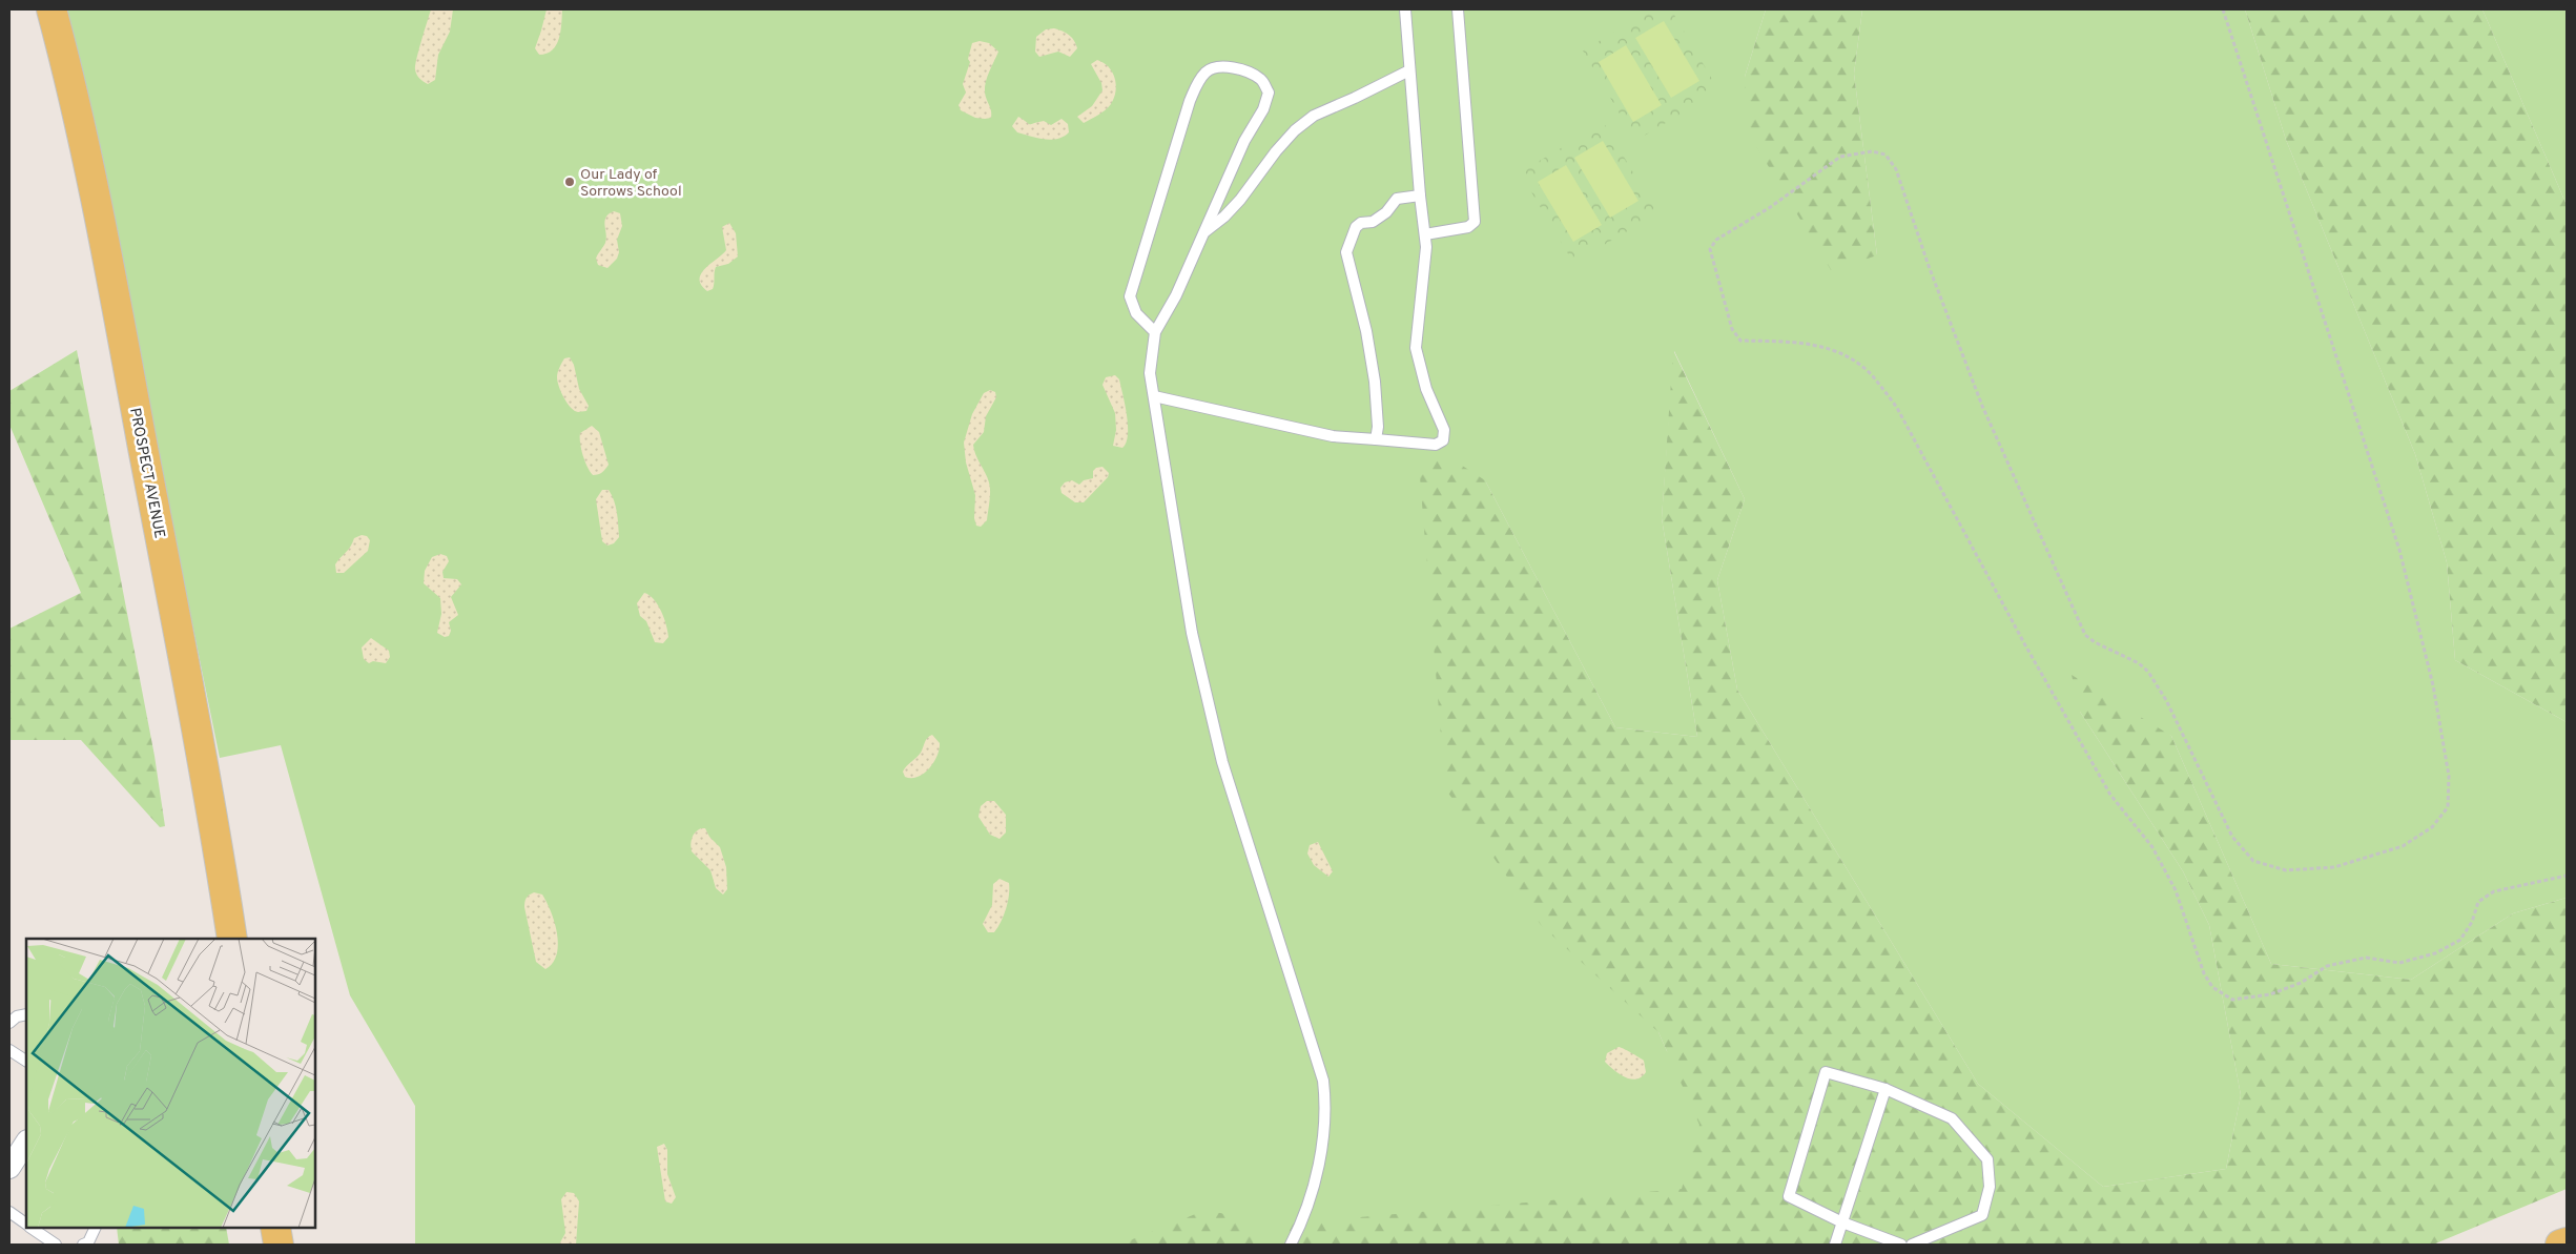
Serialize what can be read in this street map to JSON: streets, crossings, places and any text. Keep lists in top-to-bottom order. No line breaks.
{"streets":{"main road":["PROSPECT AVENUE"]},"places":["Our Lady of Sorrows School"]}
